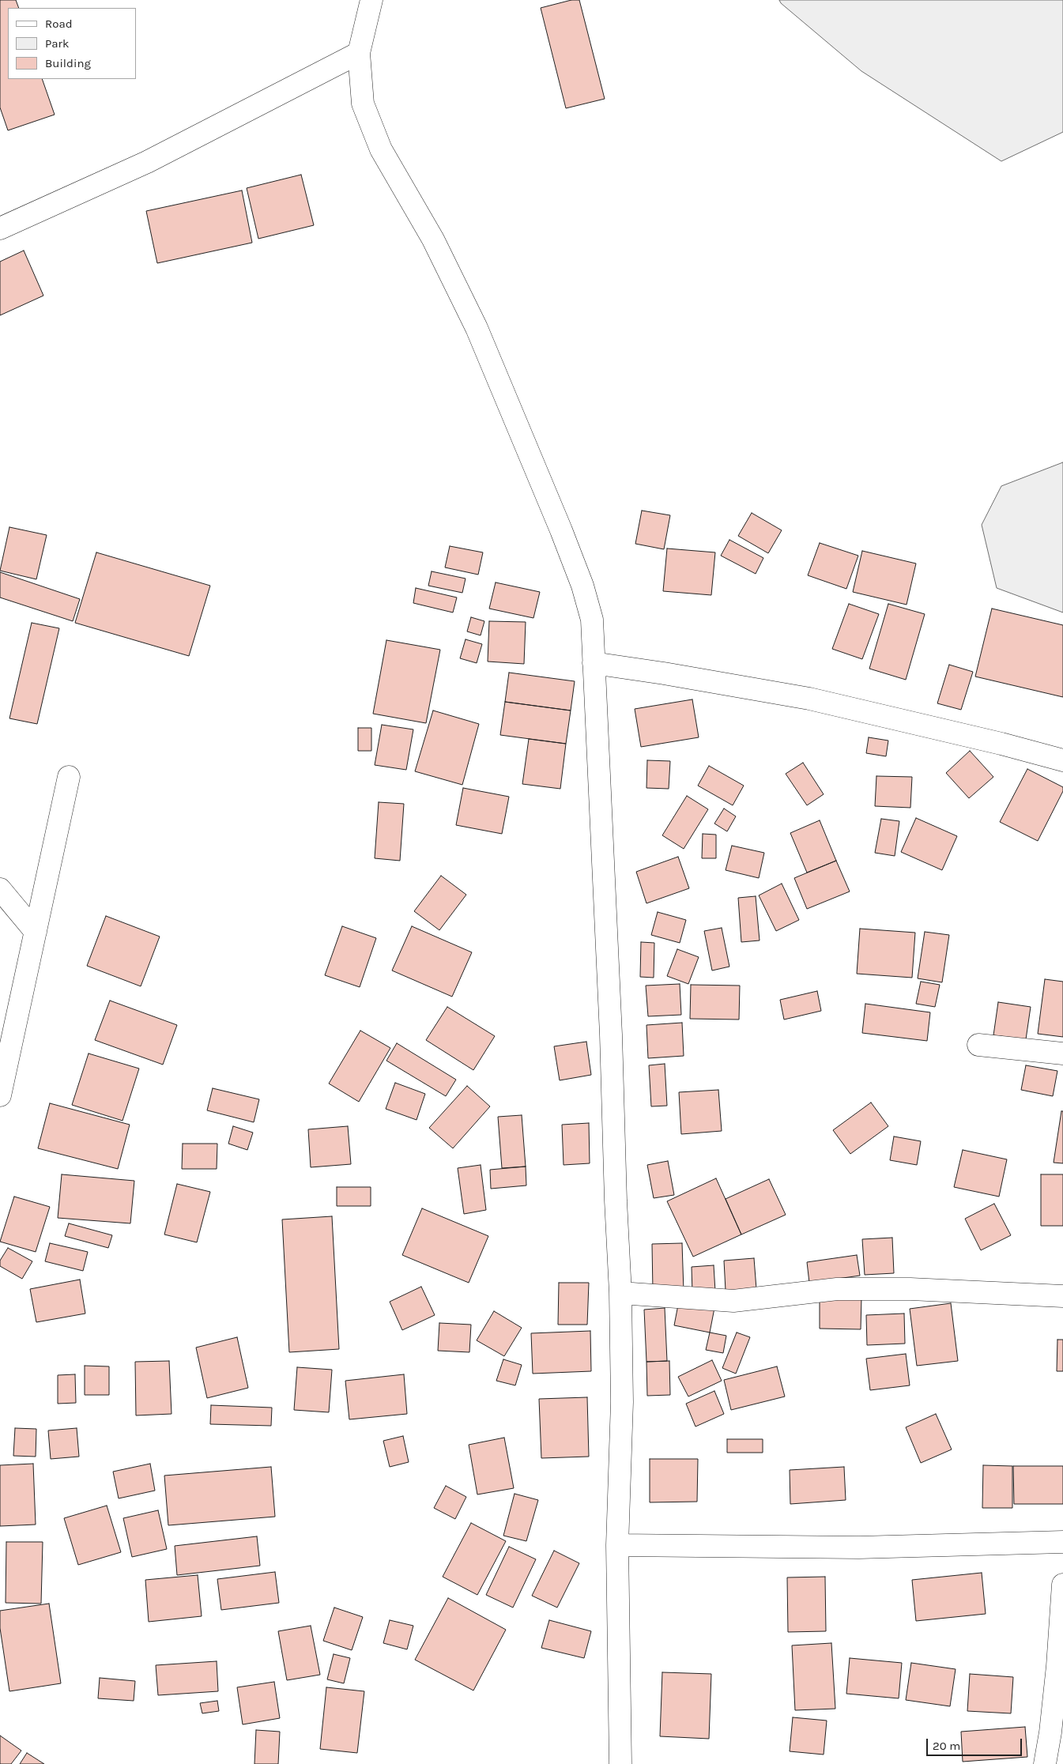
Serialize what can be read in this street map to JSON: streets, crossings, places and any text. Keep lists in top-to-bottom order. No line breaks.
{"legend":["Road","Park","Building"],"scale_bar":"20 m"}
